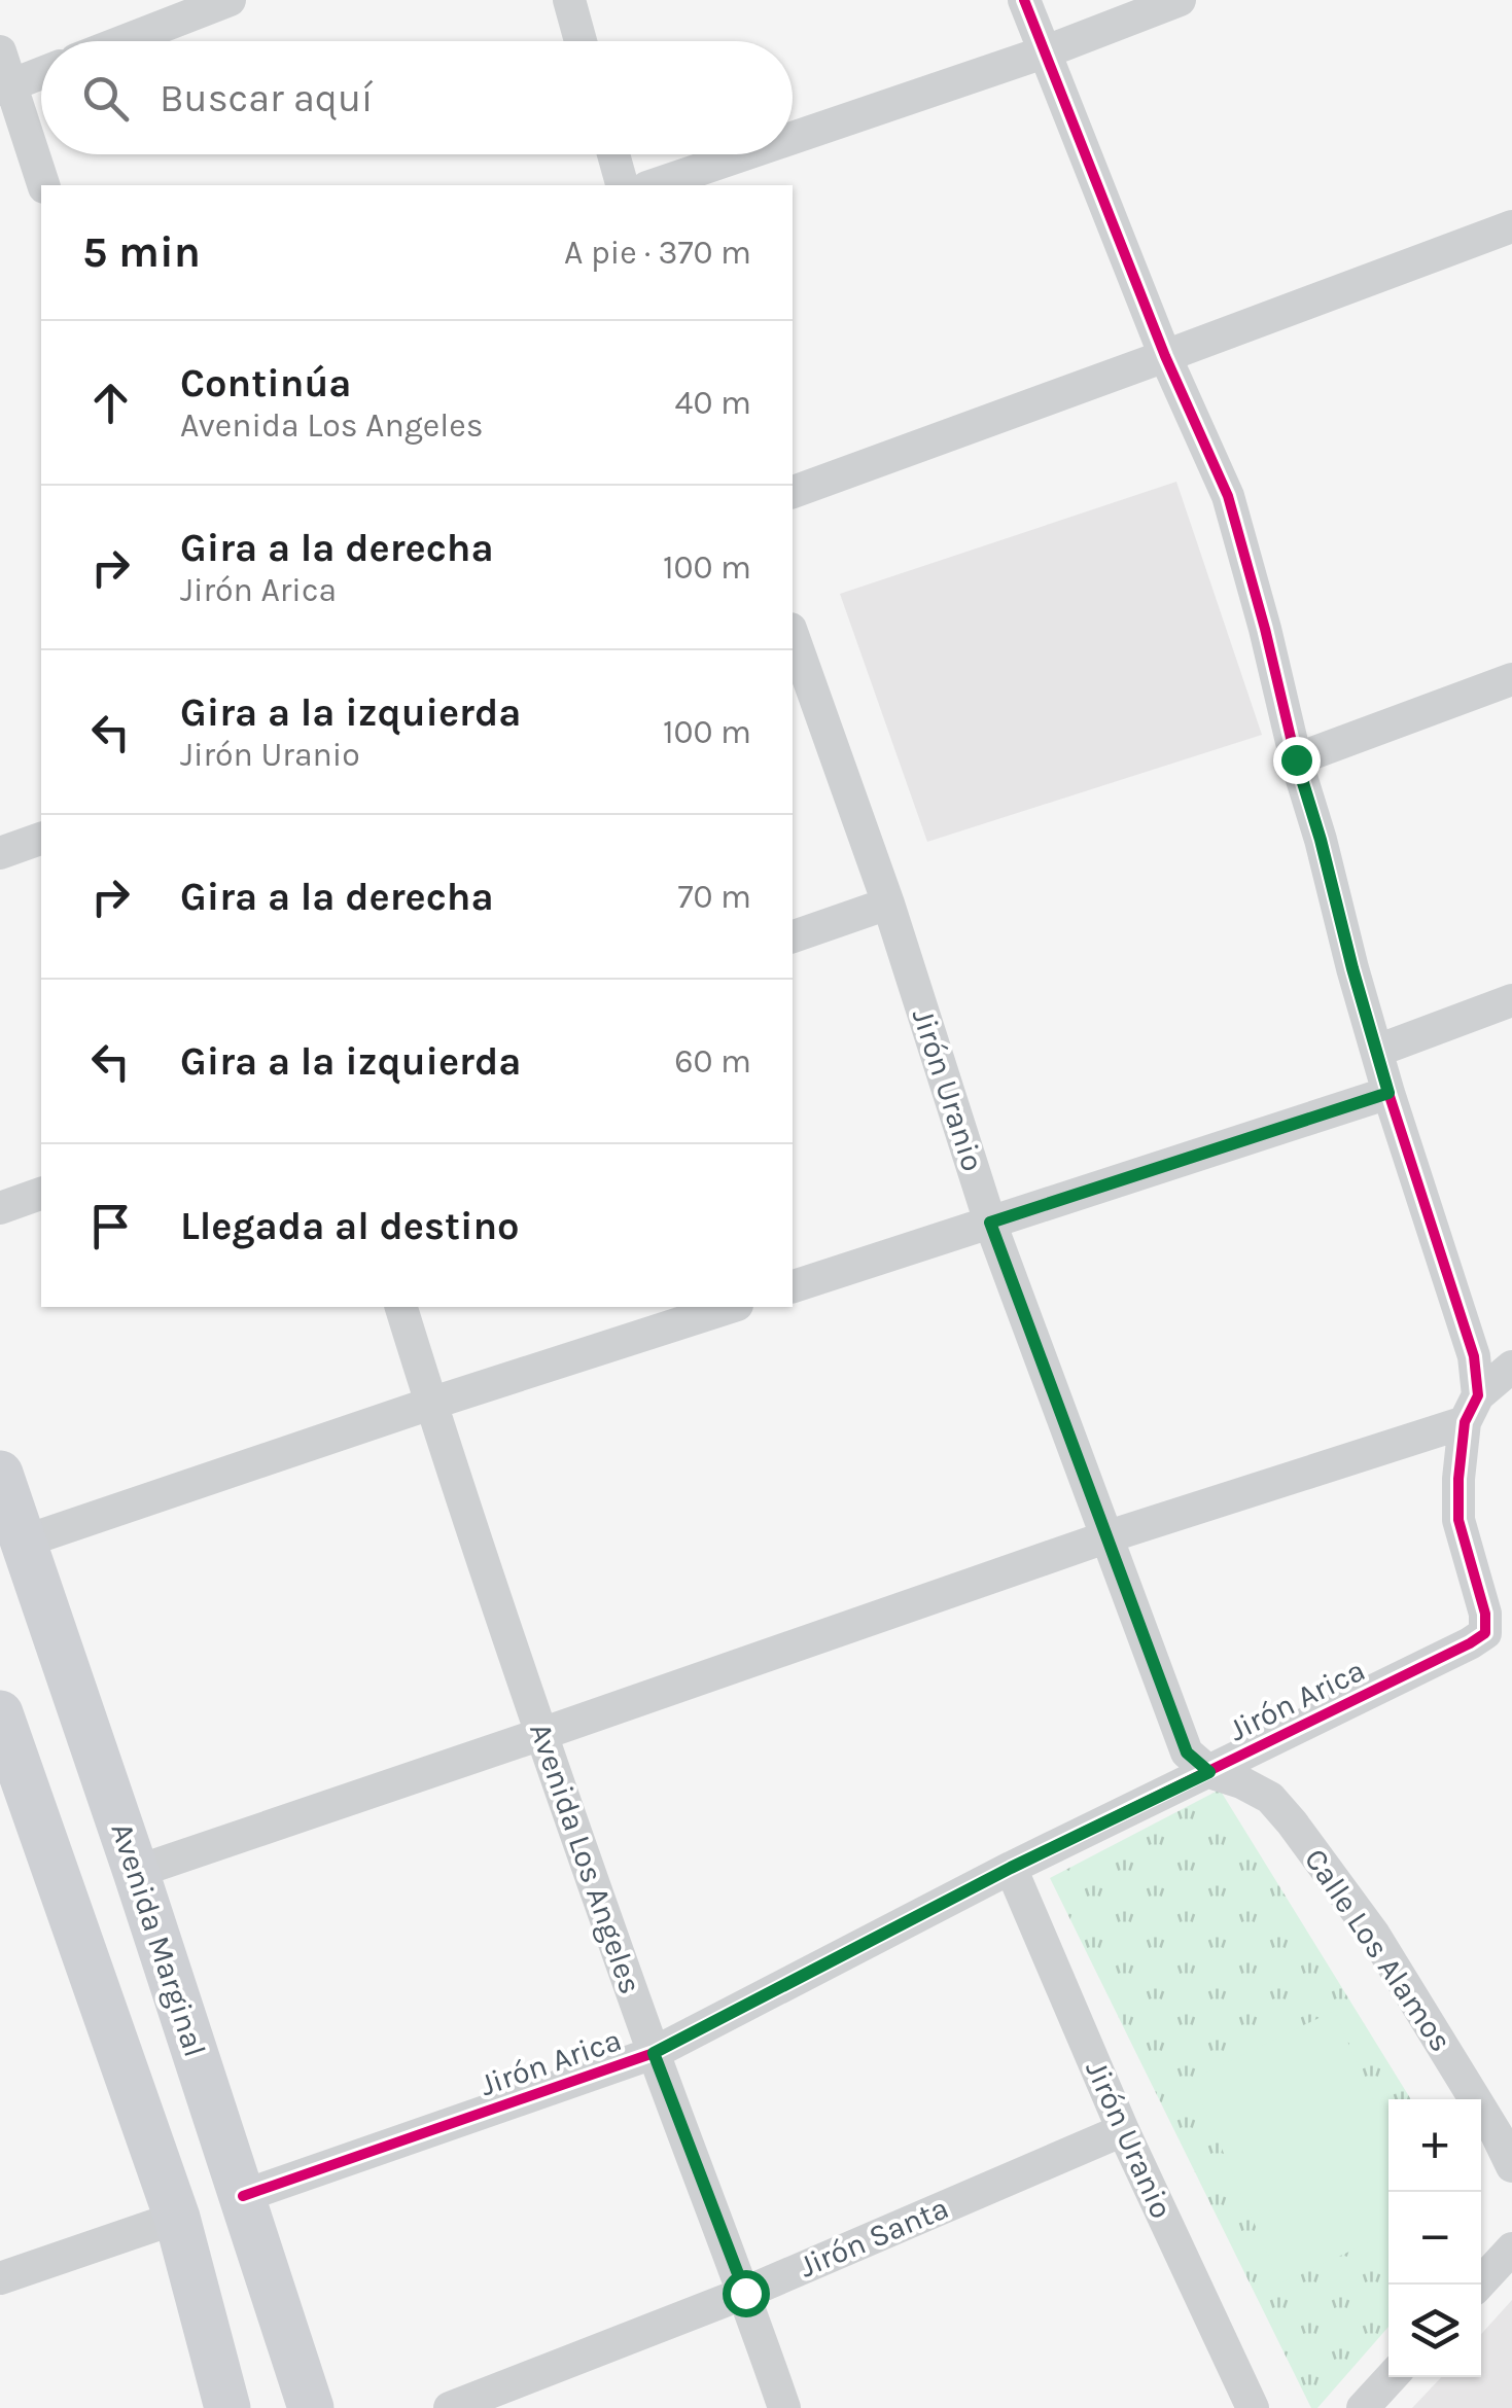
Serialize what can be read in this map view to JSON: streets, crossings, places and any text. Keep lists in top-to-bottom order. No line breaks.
{"streets":{"main road":["Avenida Marginal"],"street":["Jirón Uranio","Jirón Arica","Avenida Los Angeles","Calle Los Alamos","Jirón Santa"]},"crossings":[["Jirón Uranio","Jirón Arica"],["Jirón Uranio","Calle Los Alamos"],["Jirón Uranio","Jirón Santa"],["Jirón Arica","Avenida Los Angeles"],["Jirón Arica","Avenida Marginal"],["Jirón Arica","Calle Los Alamos"],["Avenida Los Angeles","Jirón Santa"]],"page":{"search":"Buscar aquí","heading":["5 min","A pie · 370 m"],"list":[["Continúa","Avenida Los Angeles","40 m"],["Gira a la derecha","Jirón Arica","100 m"],["Gira a la izquierda","Jirón Uranio","100 m"],["Gira a la derecha","70 m"],["Gira a la izquierda","60 m"],"Llegada al destino"],"map_buttons":["+","−"]}}
